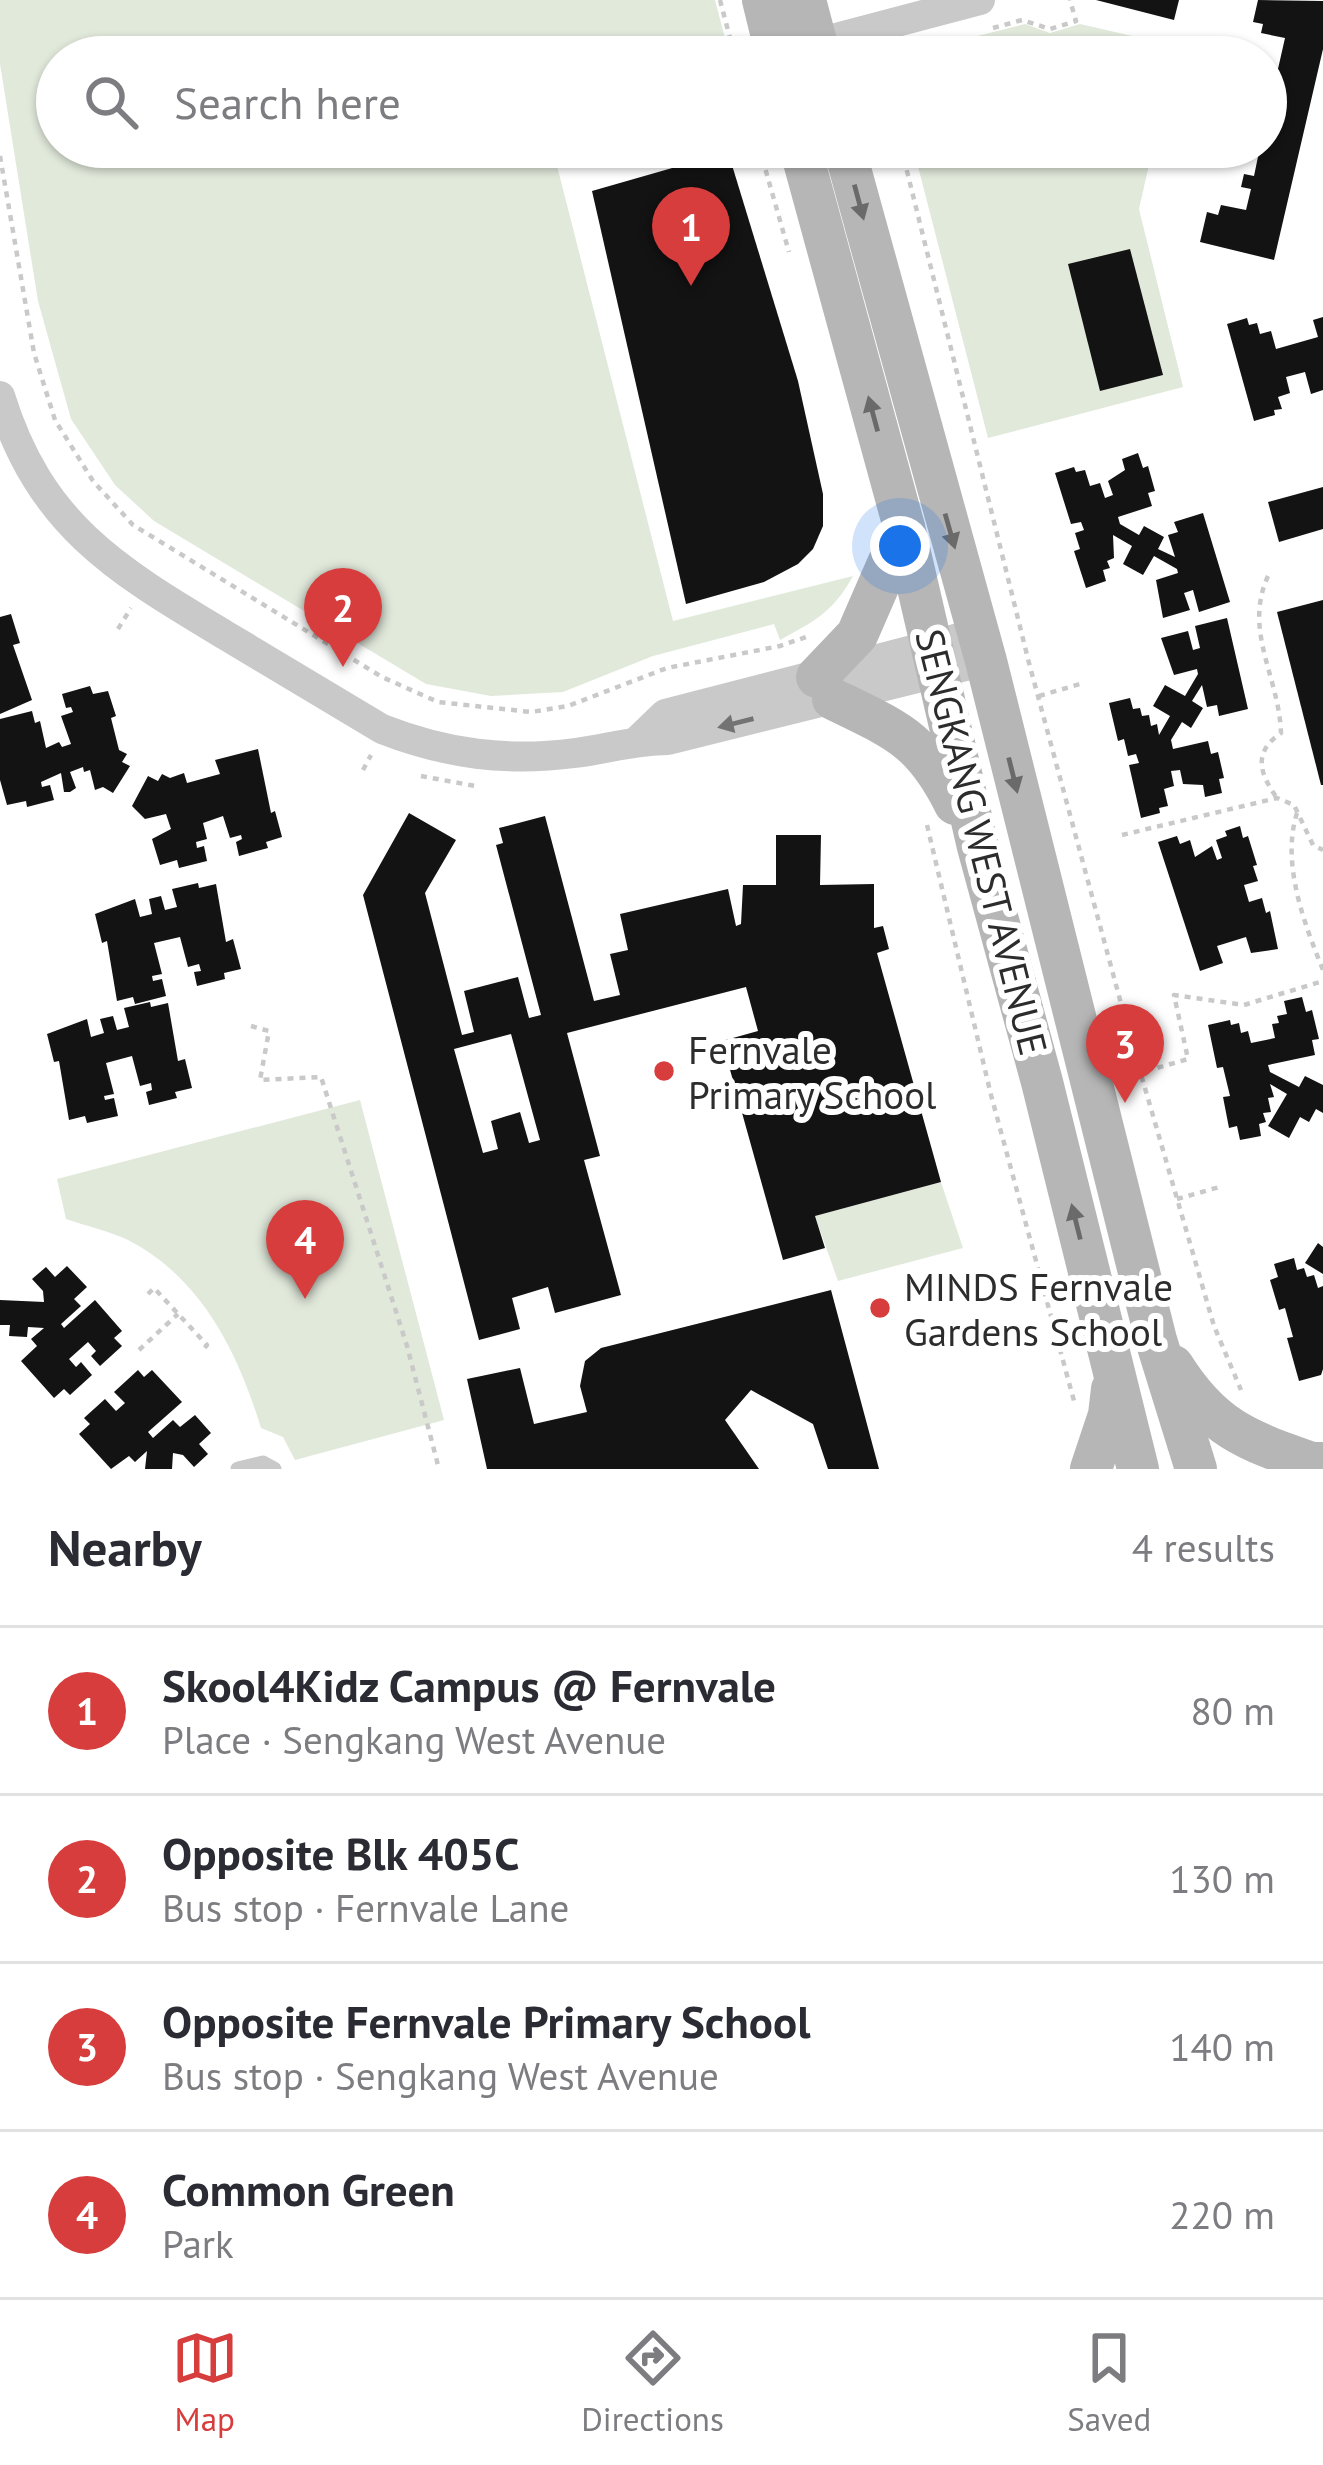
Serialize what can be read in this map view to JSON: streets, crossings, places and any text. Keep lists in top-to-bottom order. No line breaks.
{"streets":{"main road":["SENGKANG WEST AVENUE"]},"places":["Fernvale Primary School","MINDS Fernvale Gardens School"],"page":{"search":"Search here","pins":["1","2","3","4"],"heading":["Nearby","4 results"],"list":[{"mark":"1","name":"Skool4Kidz Campus @ Fernvale","note":"Place · Sengkang West Avenue","value":"80 m"},{"mark":"2","name":"Opposite Blk 405C","note":"Bus stop · Fernvale Lane","value":"130 m"},{"mark":"3","name":"Opposite Fernvale Primary School","note":"Bus stop · Sengkang West Avenue","value":"140 m"},{"mark":"4","name":"Common Green","note":"Park","value":"220 m"}],"nav":["Map","Directions","Saved"]}}
